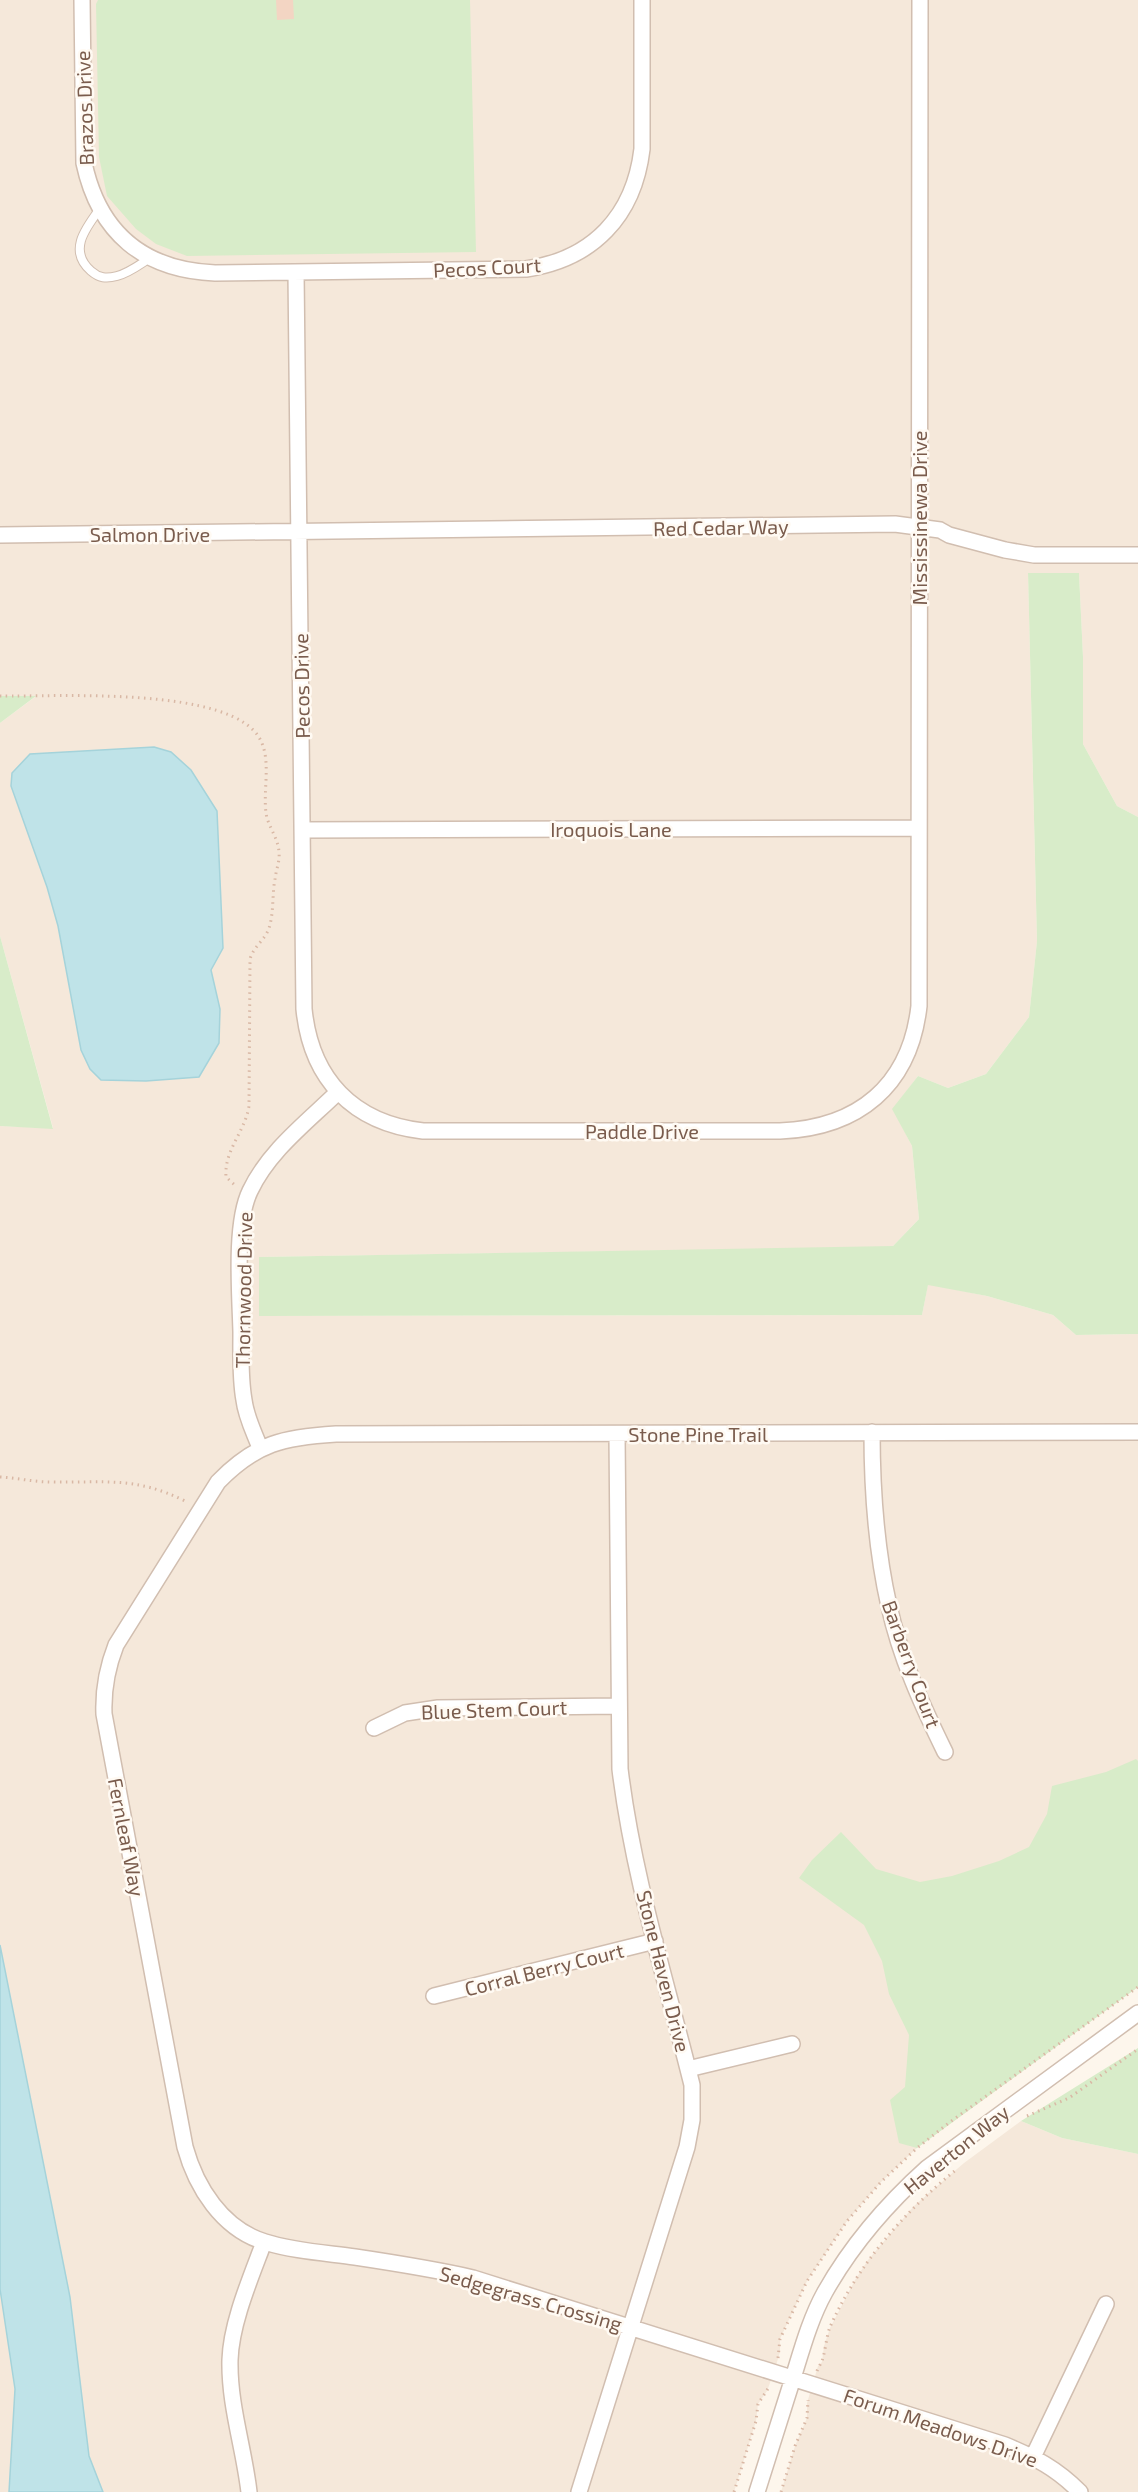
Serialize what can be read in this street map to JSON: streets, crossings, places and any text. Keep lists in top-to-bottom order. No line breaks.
{"streets":{"street":["Brazos Drive","Pecos Court","Mississinewa Drive","Red Cedar Way","Salmon Drive","Pecos Drive","Iroquois Lane","Paddle Drive","Thornwood Drive","Stone Pine Trail","Barberry Court","Blue Stem Court","Fernleaf Way","Corral Berry Court","Stone Haven Drive","Haverton Way","Sedgegrass Crossing","Forum Meadows Drive"]},"crossings":[["Brazos Drive","Pecos Court"],["Brazos Drive","Pecos Drive"],["Pecos Court","Pecos Drive"],["Mississinewa Drive","Red Cedar Way"],["Mississinewa Drive","Iroquois Lane"],["Mississinewa Drive","Paddle Drive"],["Red Cedar Way","Salmon Drive"],["Red Cedar Way","Pecos Drive"],["Salmon Drive","Pecos Drive"],["Pecos Drive","Iroquois Lane"],["Pecos Drive","Paddle Drive"],["Pecos Drive","Thornwood Drive"],["Paddle Drive","Thornwood Drive"],["Thornwood Drive","Stone Pine Trail"],["Thornwood Drive","Fernleaf Way"],["Stone Pine Trail","Barberry Court"],["Stone Pine Trail","Fernleaf Way"],["Stone Pine Trail","Stone Haven Drive"],["Blue Stem Court","Stone Haven Drive"],["Fernleaf Way","Sedgegrass Crossing"],["Corral Berry Court","Stone Haven Drive"],["Stone Haven Drive","Sedgegrass Crossing"],["Haverton Way","Sedgegrass Crossing"],["Haverton Way","Forum Meadows Drive"],["Sedgegrass Crossing","Forum Meadows Drive"]]}
